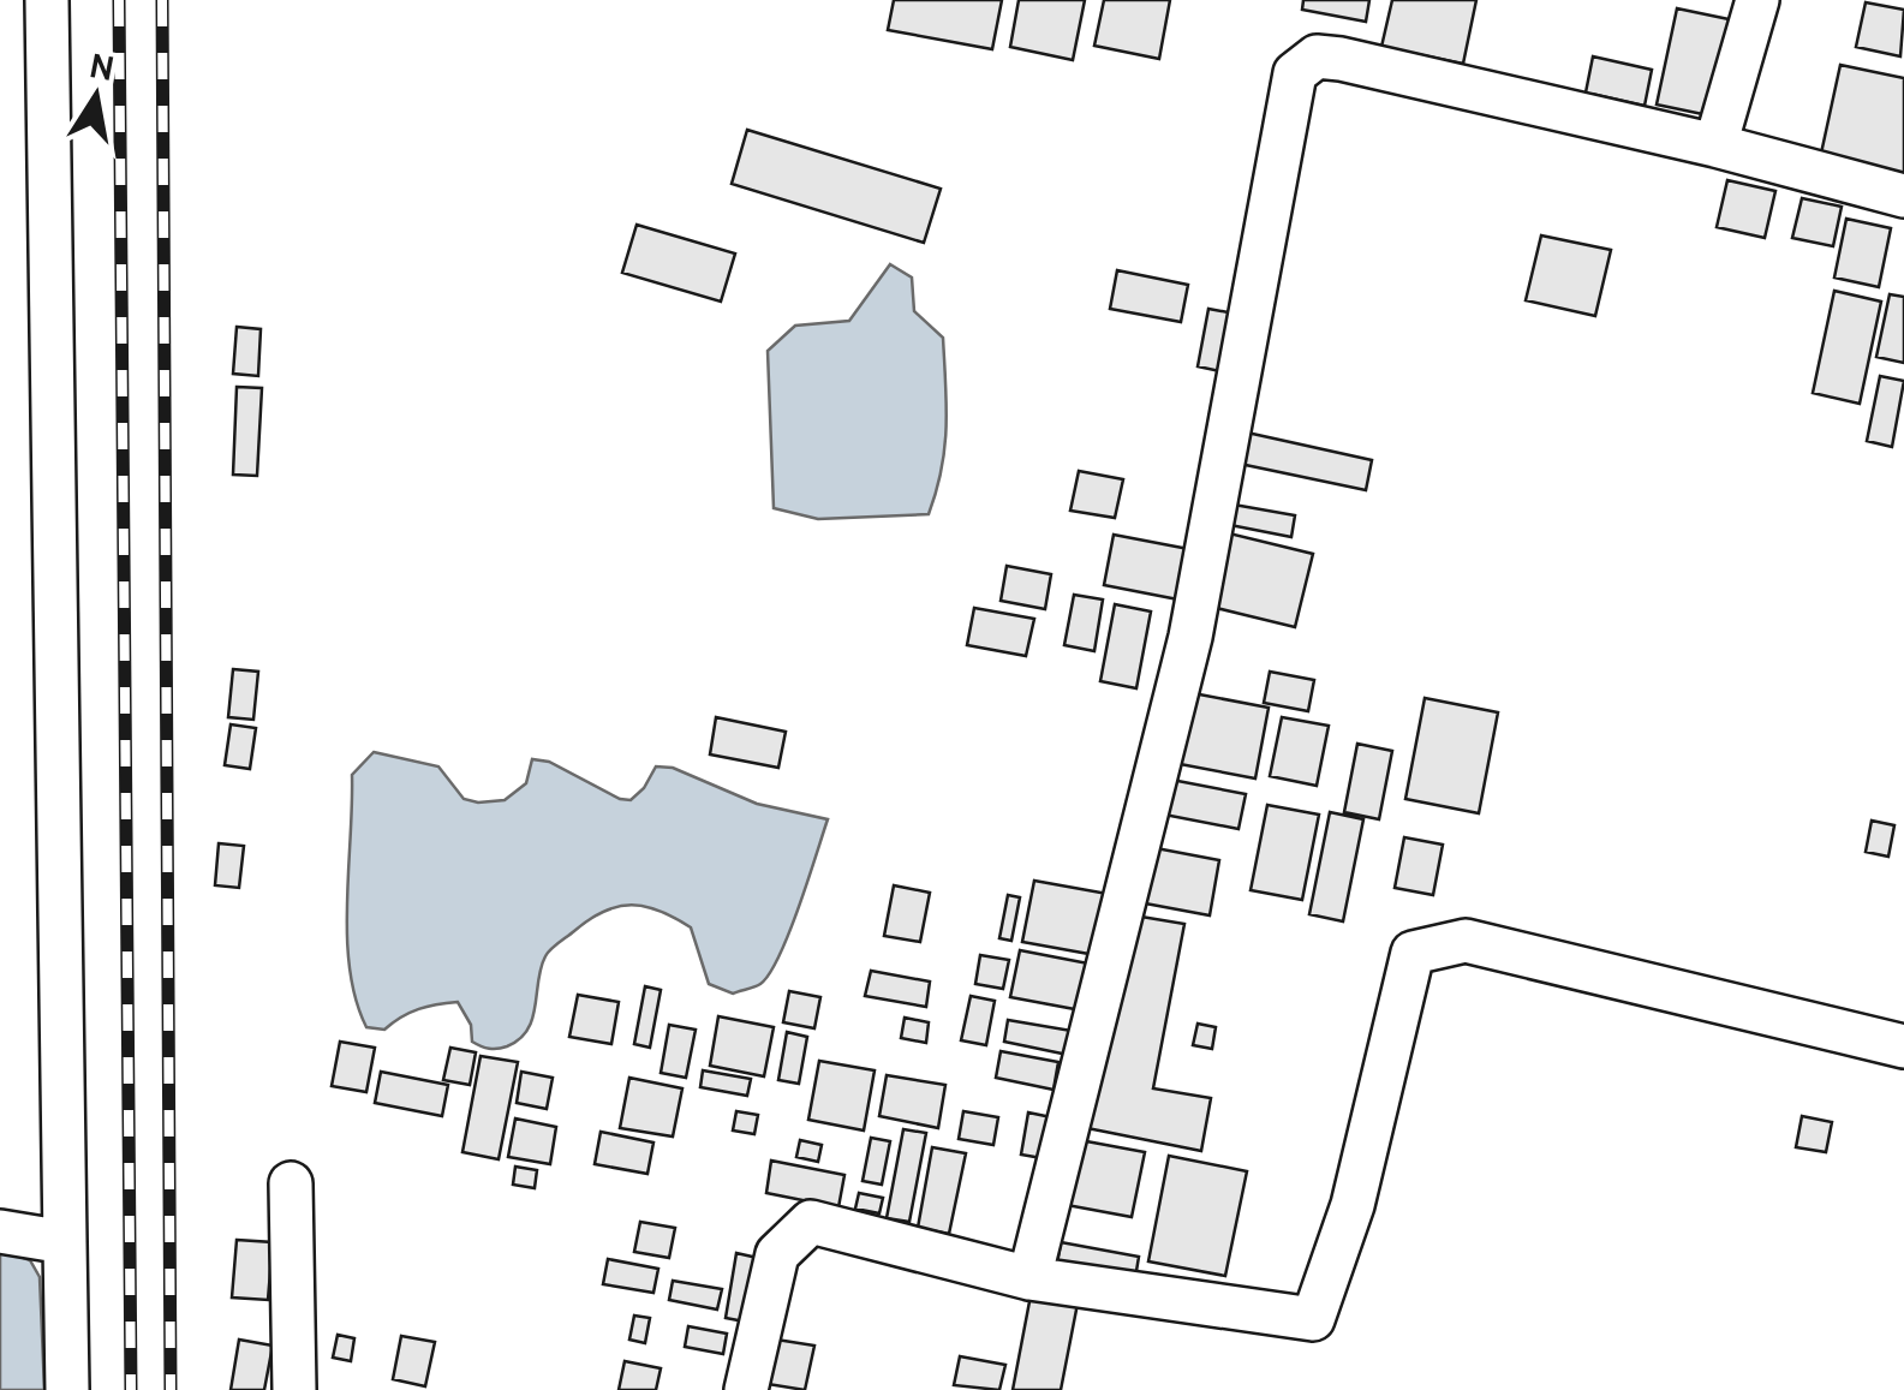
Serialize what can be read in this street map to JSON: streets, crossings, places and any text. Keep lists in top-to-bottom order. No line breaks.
{"north":"top"}
